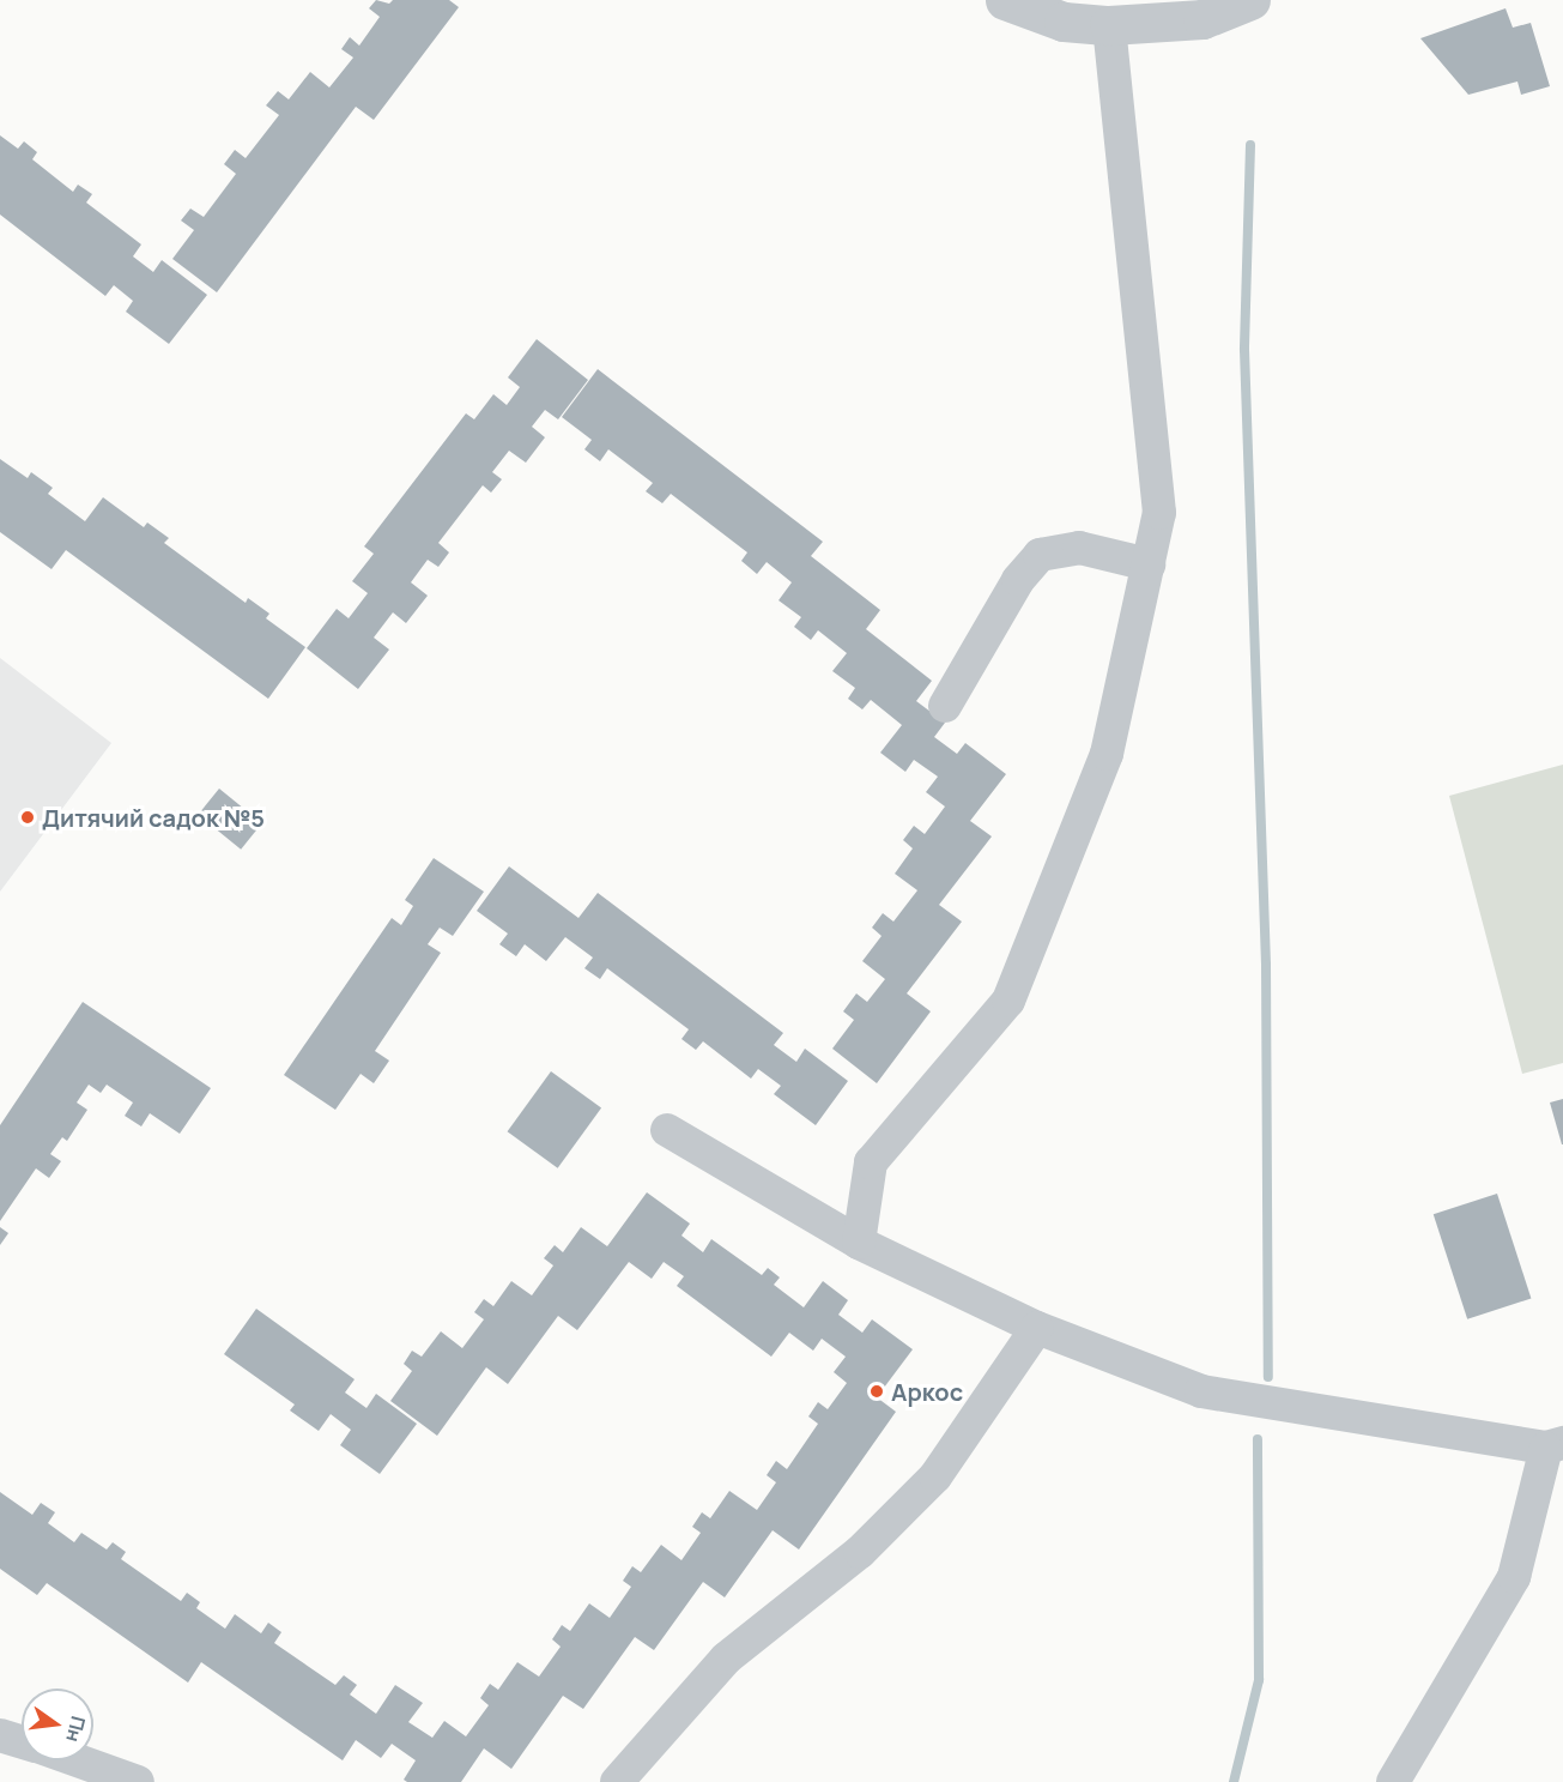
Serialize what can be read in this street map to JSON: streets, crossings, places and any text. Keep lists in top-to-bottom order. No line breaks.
{"places":["Дитячий садок №5","Аркос"],"north":"right"}
